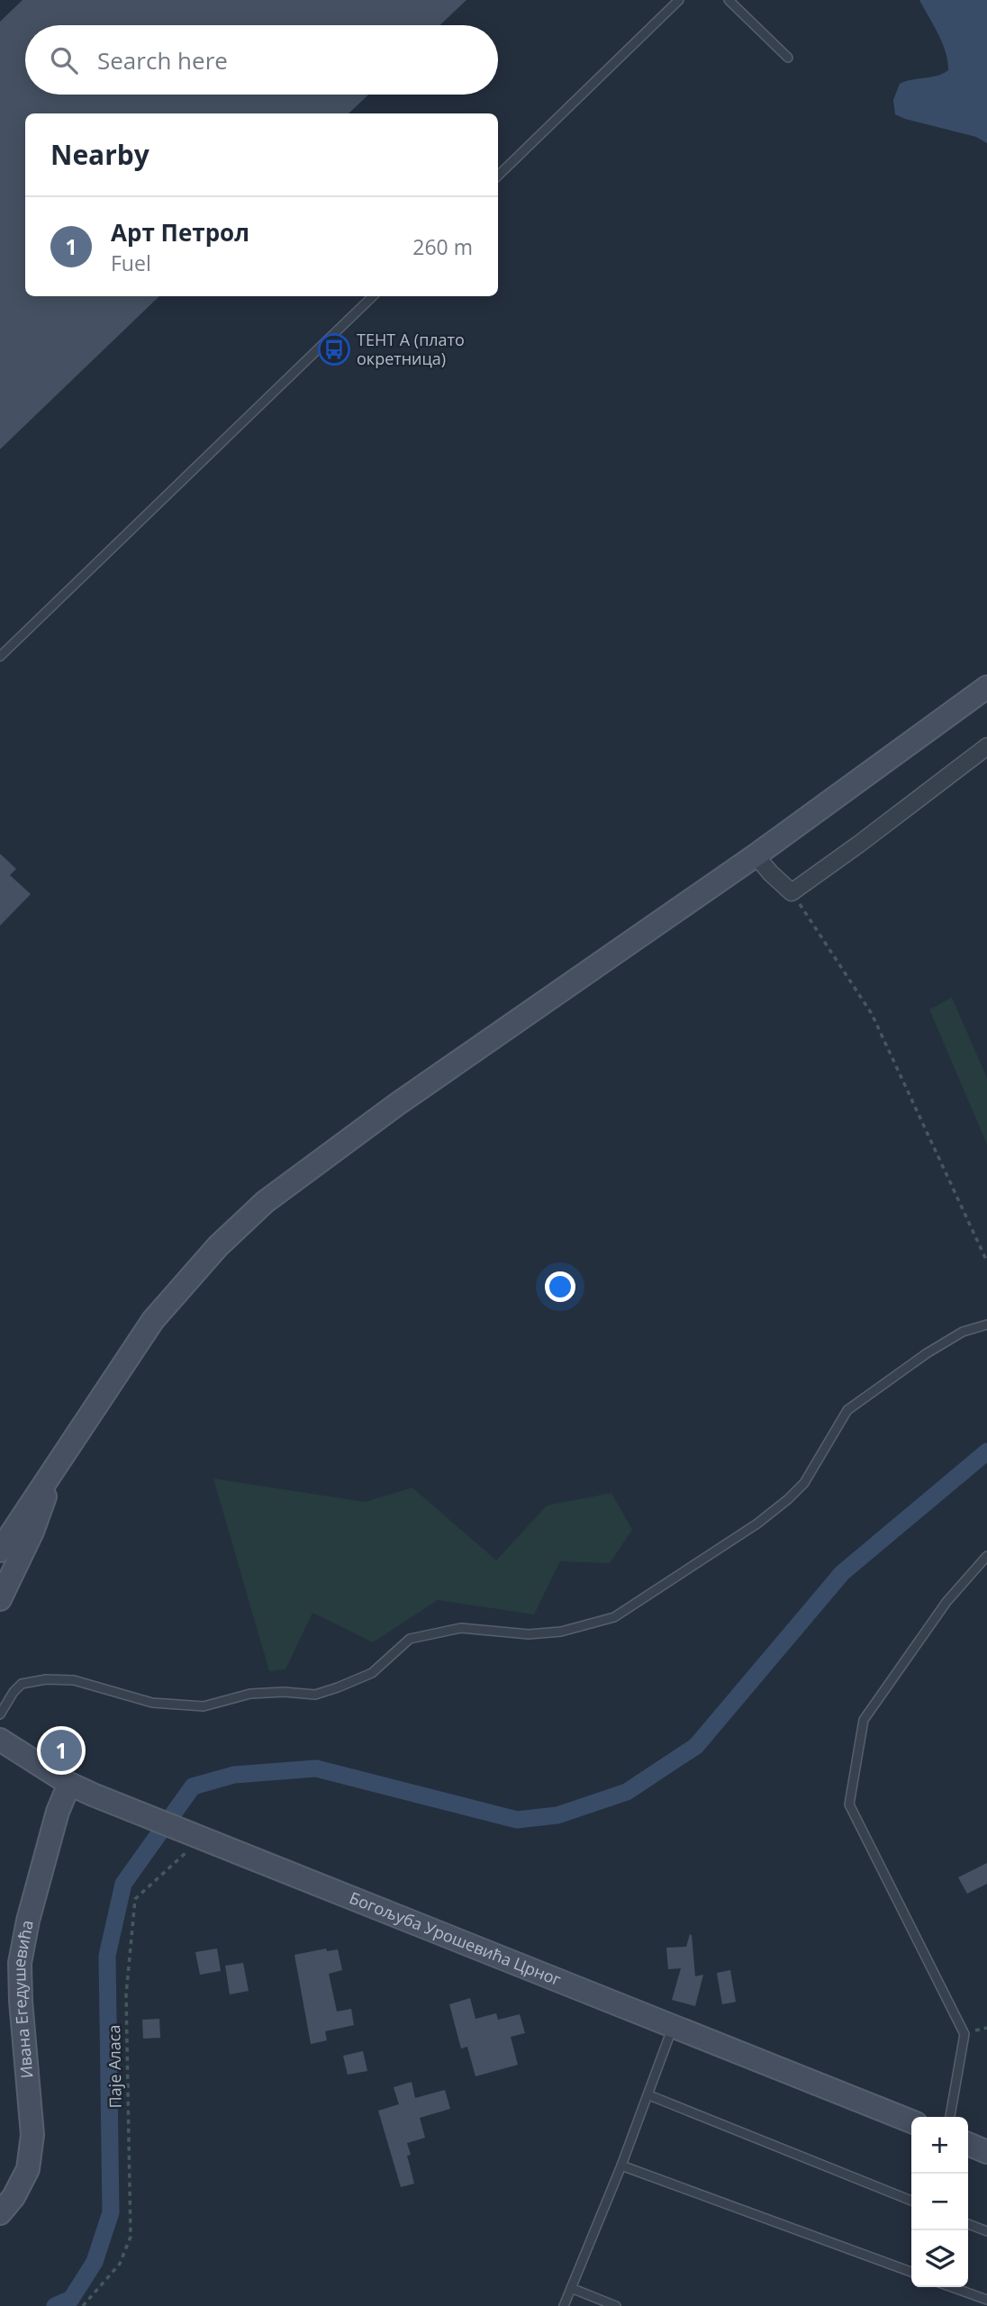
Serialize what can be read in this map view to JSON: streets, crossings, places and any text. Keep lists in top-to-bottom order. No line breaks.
{"streets":{"main road":["Богољуба Урошевића Црног","Ивана Егедушевића"],"path":["Паје Аласа"]},"crossings":[["Богољуба Урошевића Црног","Ивана Егедушевића"],["Богољуба Урошевића Црног","Паје Аласа"]],"places":{"bus stop":["ТЕНТ А (плато окретница)"]},"page":{"search":"Search here","heading":"Nearby","list":[{"mark":"1","name":"Арт Петрол","note":"Fuel","value":"260 m"}],"pins":"1","map_buttons":["+","−"]}}
